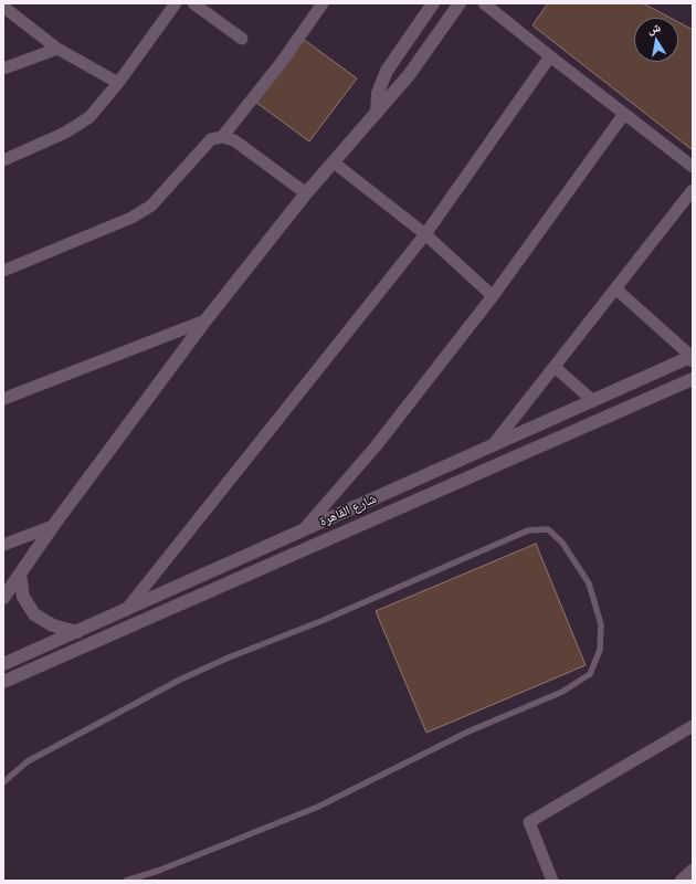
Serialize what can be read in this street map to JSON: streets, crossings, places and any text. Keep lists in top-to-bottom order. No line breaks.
{"streets":{"street":["شارع القاهرة"]},"north":"top"}
